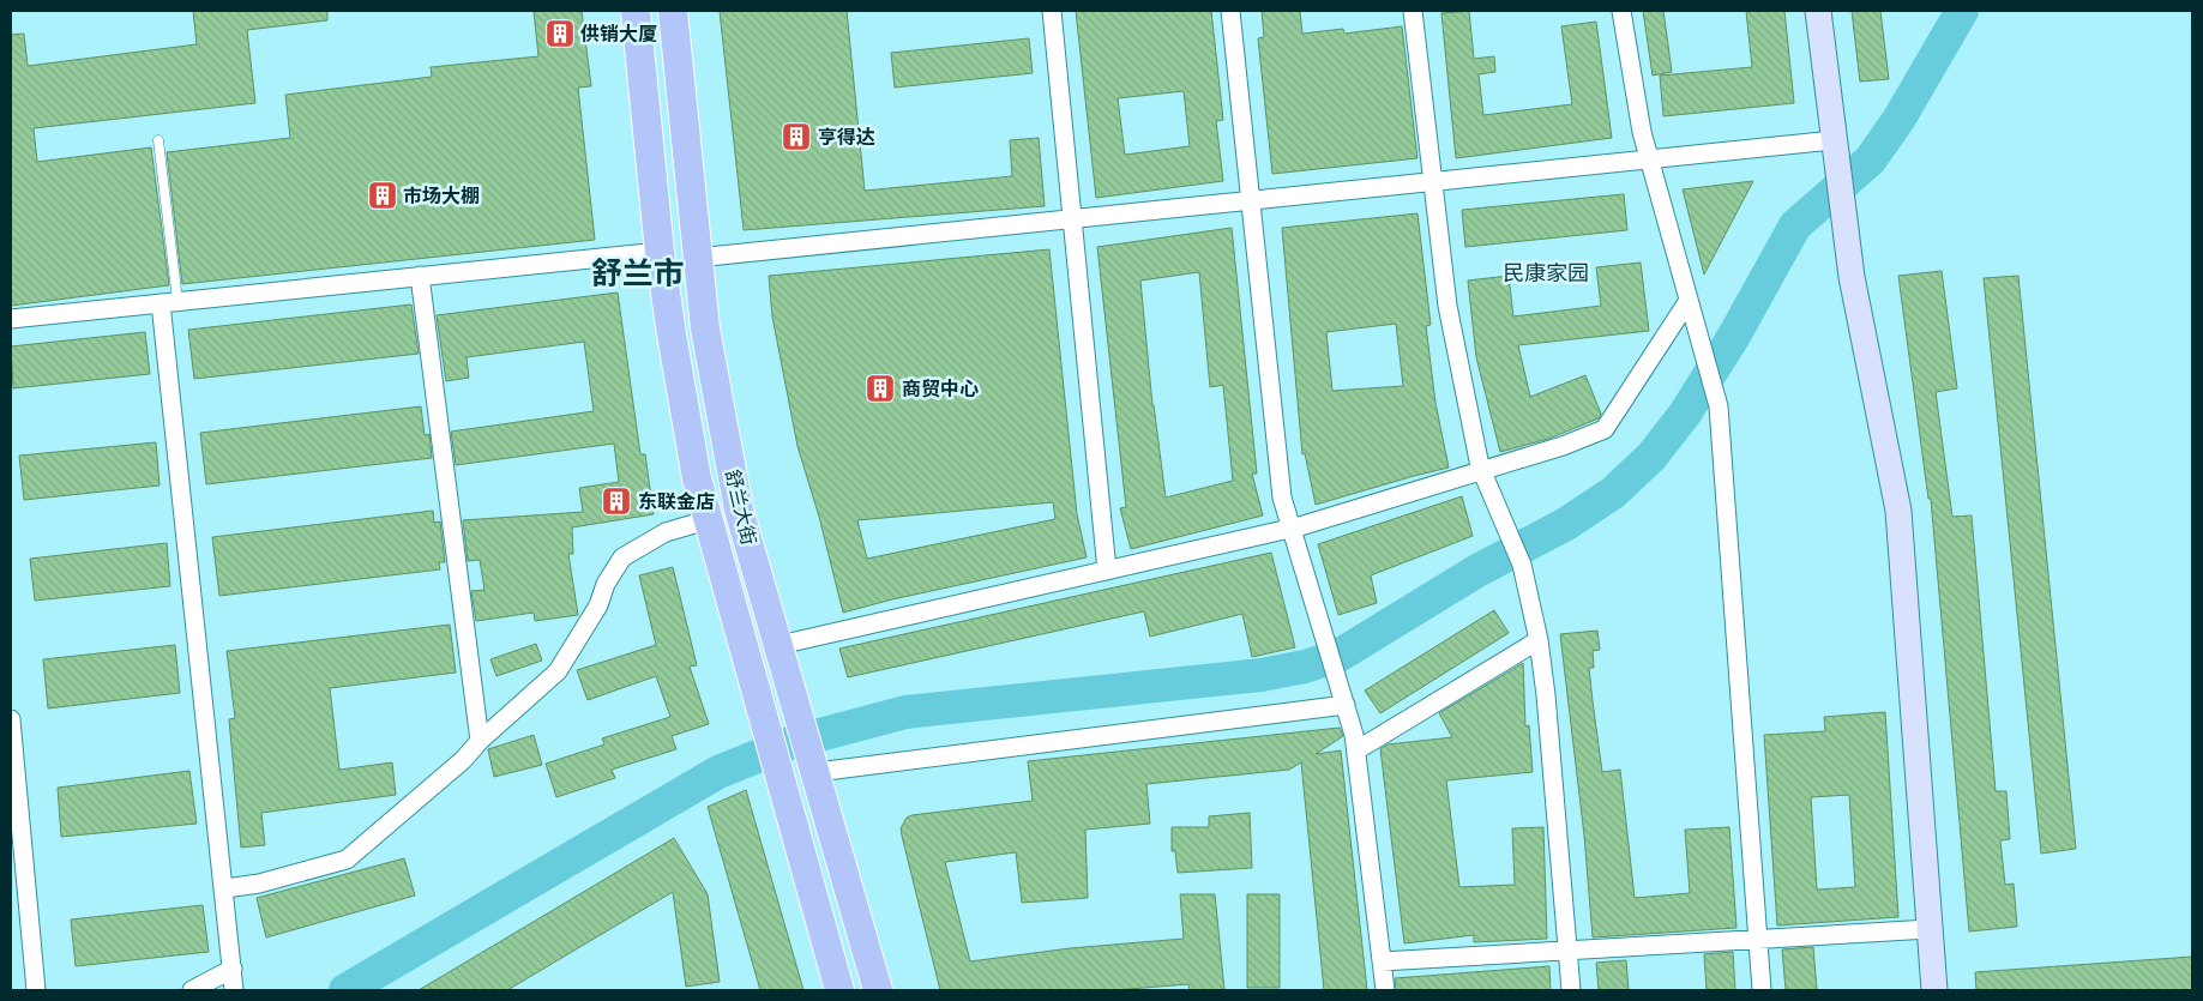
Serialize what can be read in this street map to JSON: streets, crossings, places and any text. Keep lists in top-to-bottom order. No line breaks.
{"streets":{"main road":["舒兰大街"]},"districts":["舒兰市","民康家园"],"places":{"building":["供销大厦","亨得达","市场大棚","商贸中心","东联金店"]}}
